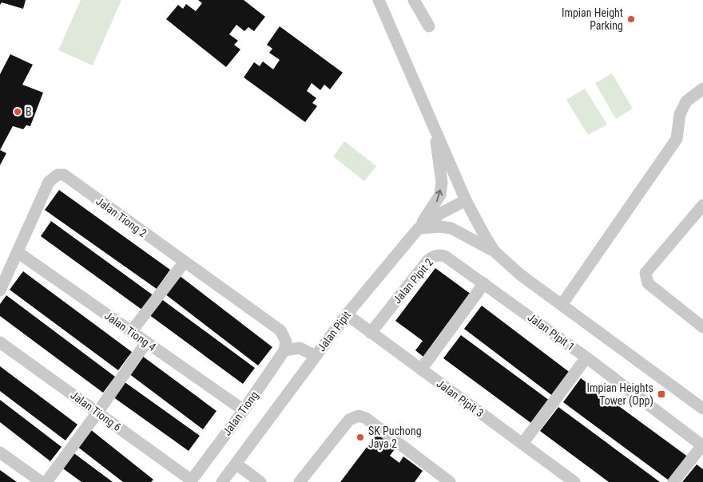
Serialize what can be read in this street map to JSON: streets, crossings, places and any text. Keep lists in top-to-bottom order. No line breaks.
{"streets":{"street":["Jalan Tiong 2","Jalan Pipit 2","Jalan Tiong 4","Jalan Pipit","Jalan Pipit 1","Jalan Pipit 3","Jalan Tiong 6","Jalan Tiong"]},"crossings":[["Jalan Tiong 2","Jalan Tiong 4"],["Jalan Tiong 2","Jalan Tiong"],["Jalan Pipit 2","Jalan Pipit 1"],["Jalan Pipit 2","Jalan Pipit 3"],["Jalan Tiong 4","Jalan Tiong"],["Jalan Pipit","Jalan Pipit 3"],["Jalan Tiong 6","Jalan Tiong"]],"places":{"other":["Impian Height Parking","B","SK Puchong Jaya 2"],"transit":["Impian Heights Tower (Opp)"]}}
